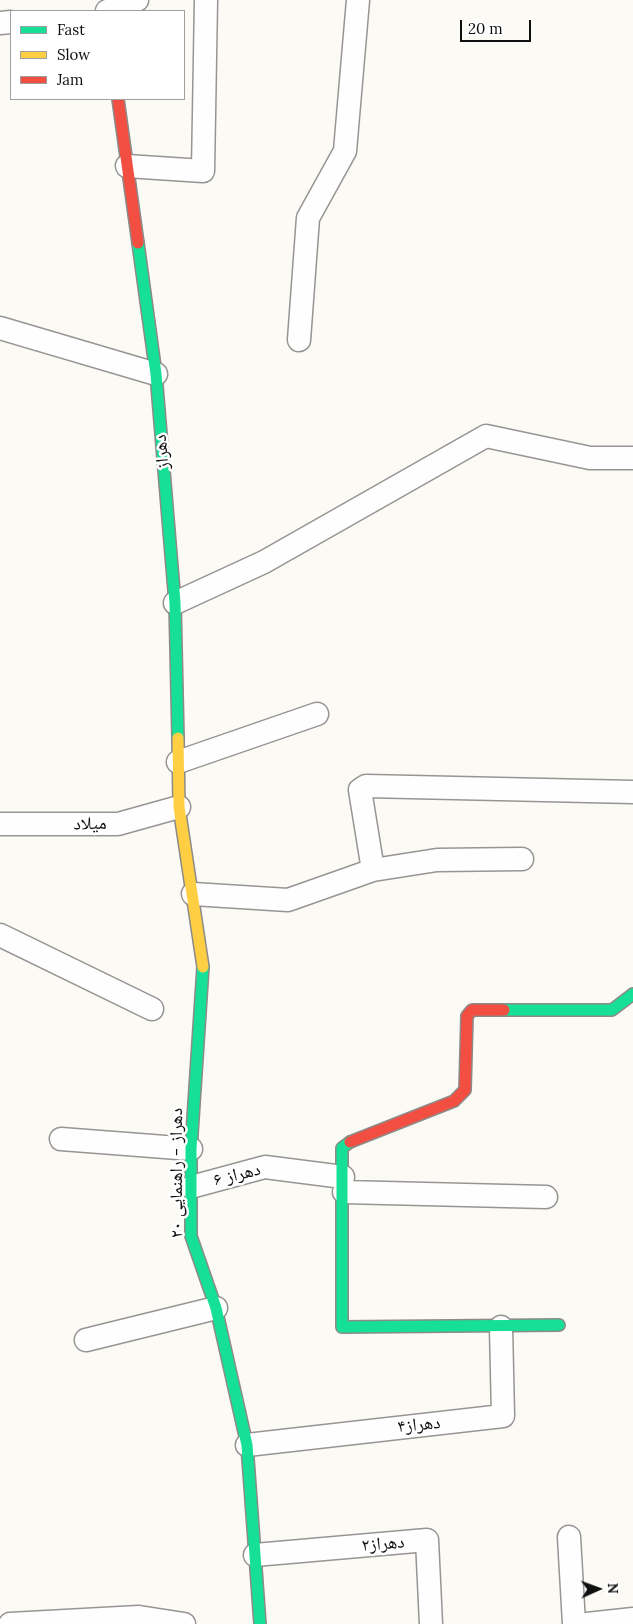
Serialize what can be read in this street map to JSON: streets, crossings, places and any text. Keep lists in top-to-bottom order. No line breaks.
{"streets":{"street":["دهراز","میلاد","دهراز - راهنمایی ۲۰","دهراز ۶","دهراز۴","دهراز۲"]},"crossings":[["دهراز","میلاد"],["دهراز","دهراز - راهنمایی ۲۰"],["میلاد","دهراز - راهنمایی ۲۰"],["دهراز - راهنمایی ۲۰","دهراز ۶"],["دهراز - راهنمایی ۲۰","دهراز۴"],["دهراز - راهنمایی ۲۰","دهراز۲"]],"legend":["Fast","Slow","Jam"],"scale_bar":"20 m","north":"right"}
